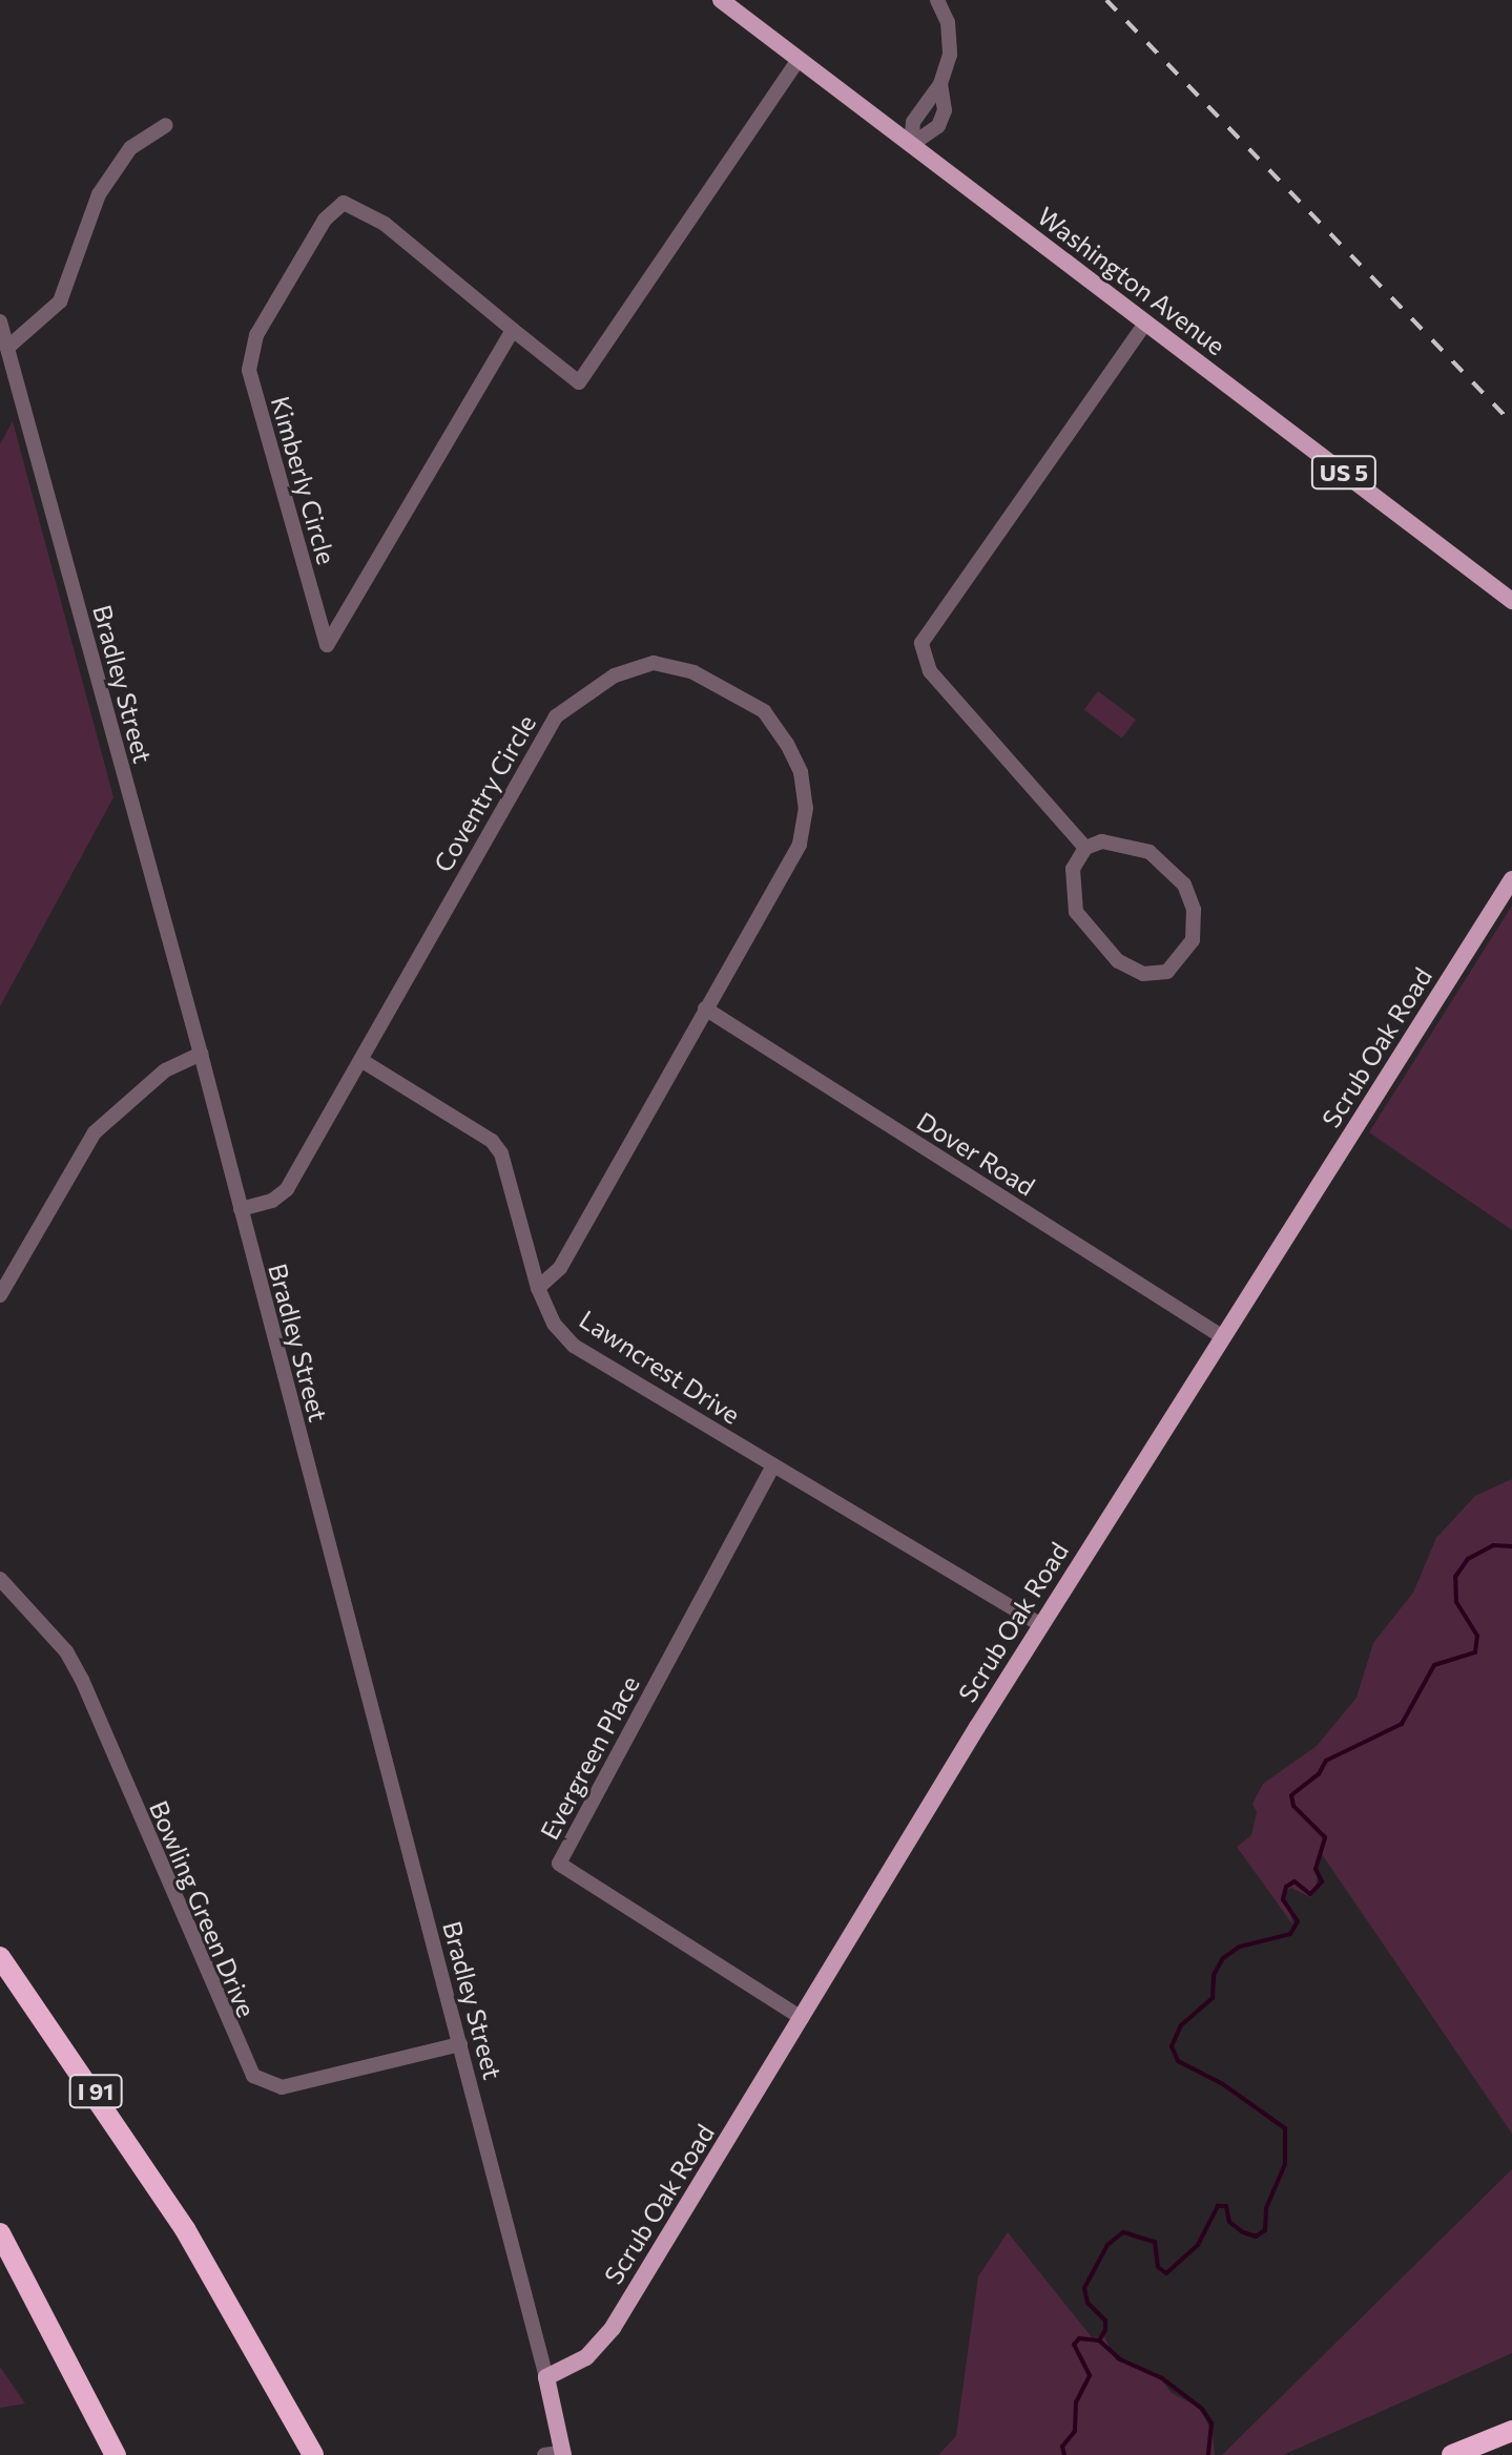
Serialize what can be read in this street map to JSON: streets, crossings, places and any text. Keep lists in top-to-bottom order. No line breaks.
{"streets":{"highway":["I 91"],"main road":["Washington Avenue","US 5","Scrub Oak Road"],"street":["Kimberly Circle","Bradley Street","Coventry Circle","Dover Road","Lawncrest Drive","Evergreen Place","Bowling Green Drive"]},"crossings":[["Washington Avenue","Kimberly Circle"],["Bradley Street","Coventry Circle"],["Bradley Street","Scrub Oak Road"],["Bradley Street","Bowling Green Drive"],["Coventry Circle","Dover Road"],["Coventry Circle","Lawncrest Drive"],["Scrub Oak Road","Dover Road"],["Scrub Oak Road","Lawncrest Drive"],["Scrub Oak Road","Evergreen Place"],["Lawncrest Drive","Evergreen Place"]]}
